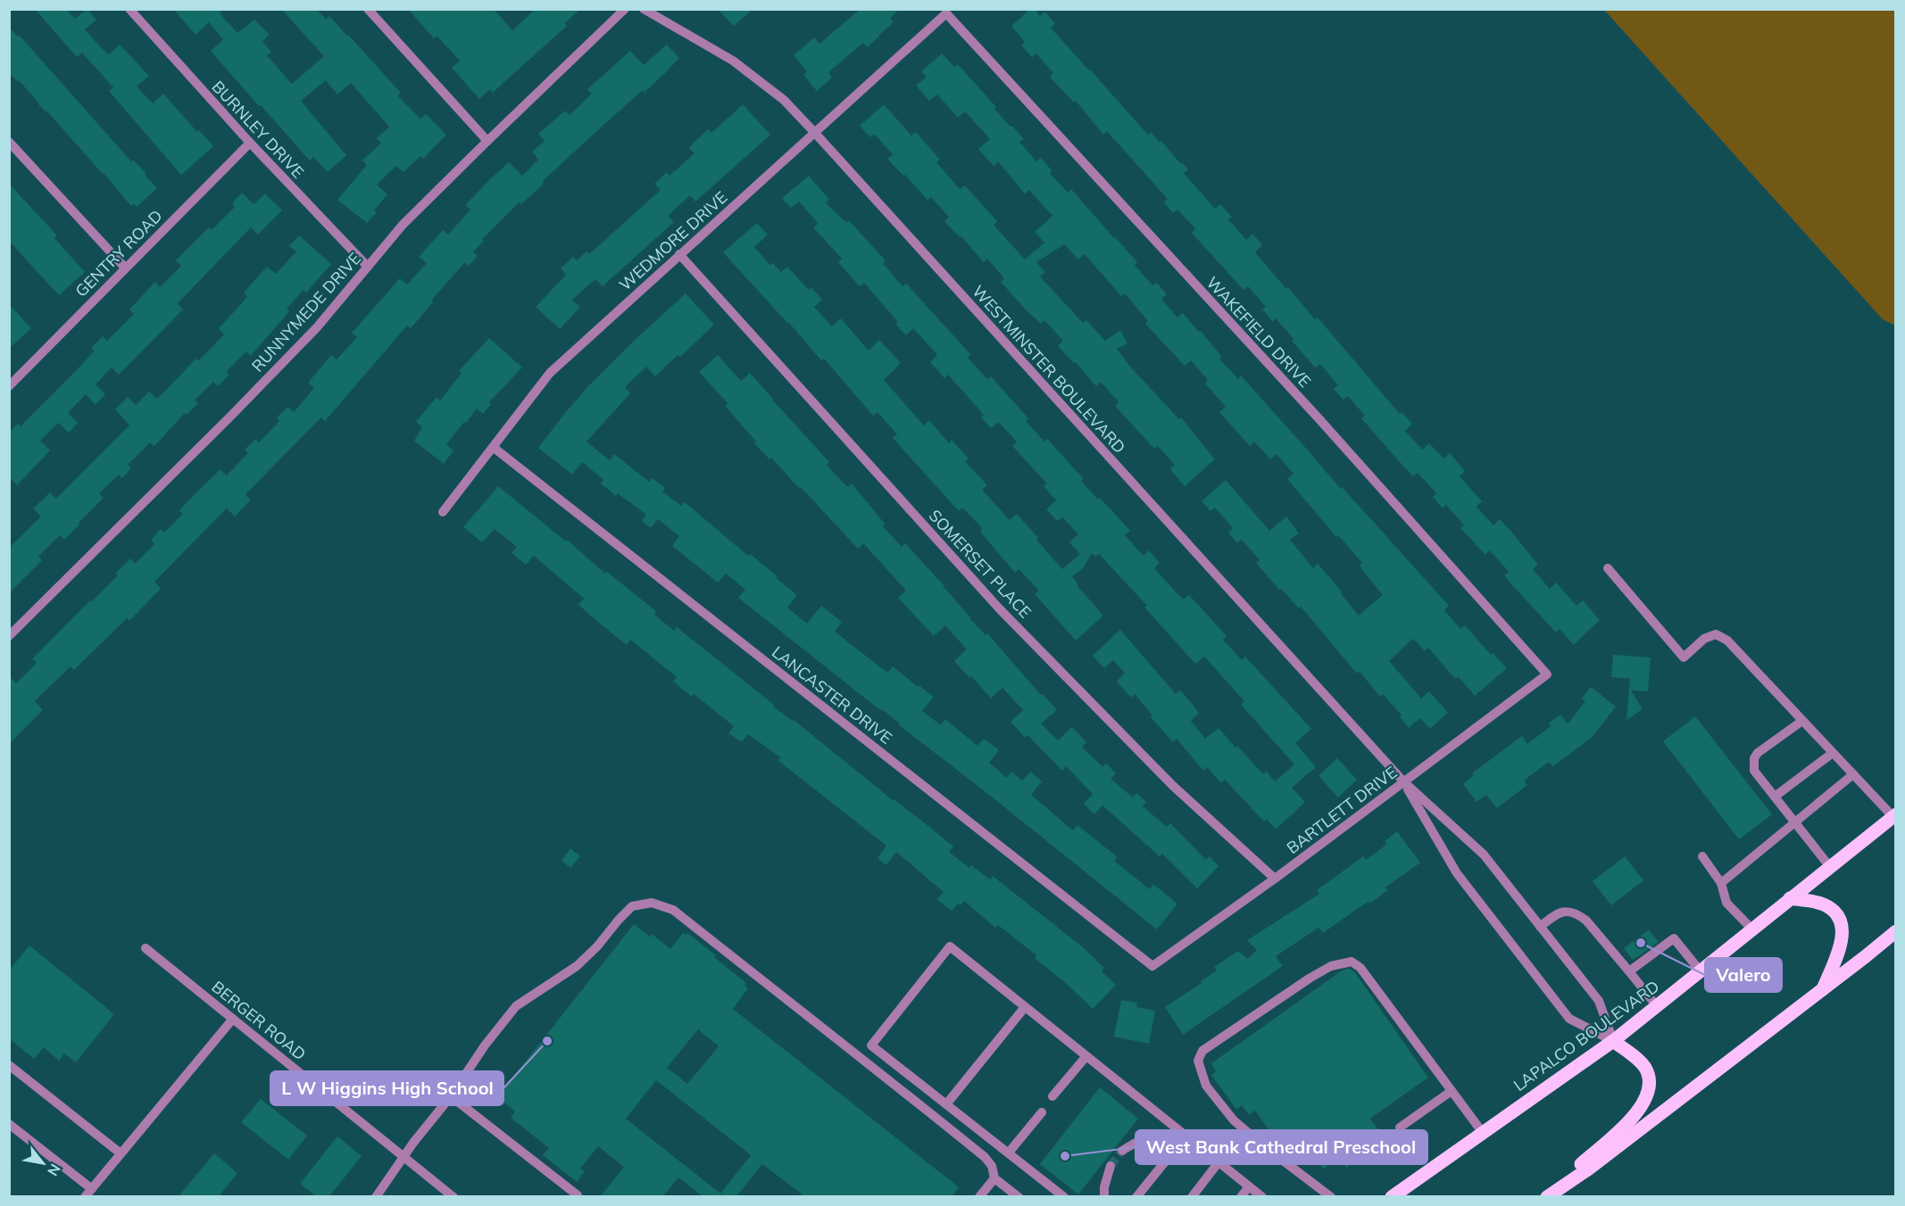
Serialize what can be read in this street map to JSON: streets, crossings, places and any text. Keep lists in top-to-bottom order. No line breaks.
{"streets":{"main road":["LAPALCO BOULEVARD"],"street":["BURNLEY DRIVE","WEDMORE DRIVE","GENTRY ROAD","RUNNYMEDE DRIVE","WAKEFIELD DRIVE","WESTMINSTER BOULEVARD","SOMERSET PLACE","LANCASTER DRIVE","BARTLETT DRIVE","BERGER ROAD"]},"crossings":[["BURNLEY DRIVE","GENTRY ROAD"],["BURNLEY DRIVE","RUNNYMEDE DRIVE"],["WEDMORE DRIVE","WAKEFIELD DRIVE"],["WEDMORE DRIVE","WESTMINSTER BOULEVARD"],["WEDMORE DRIVE","SOMERSET PLACE"],["WEDMORE DRIVE","LANCASTER DRIVE"],["WAKEFIELD DRIVE","BARTLETT DRIVE"],["WESTMINSTER BOULEVARD","BARTLETT DRIVE"],["WESTMINSTER BOULEVARD","LAPALCO BOULEVARD"],["SOMERSET PLACE","BARTLETT DRIVE"],["LANCASTER DRIVE","BARTLETT DRIVE"]],"places":["Valero","L W Higgins High School","West Bank Cathedral Preschool"],"north":"bottom right"}
